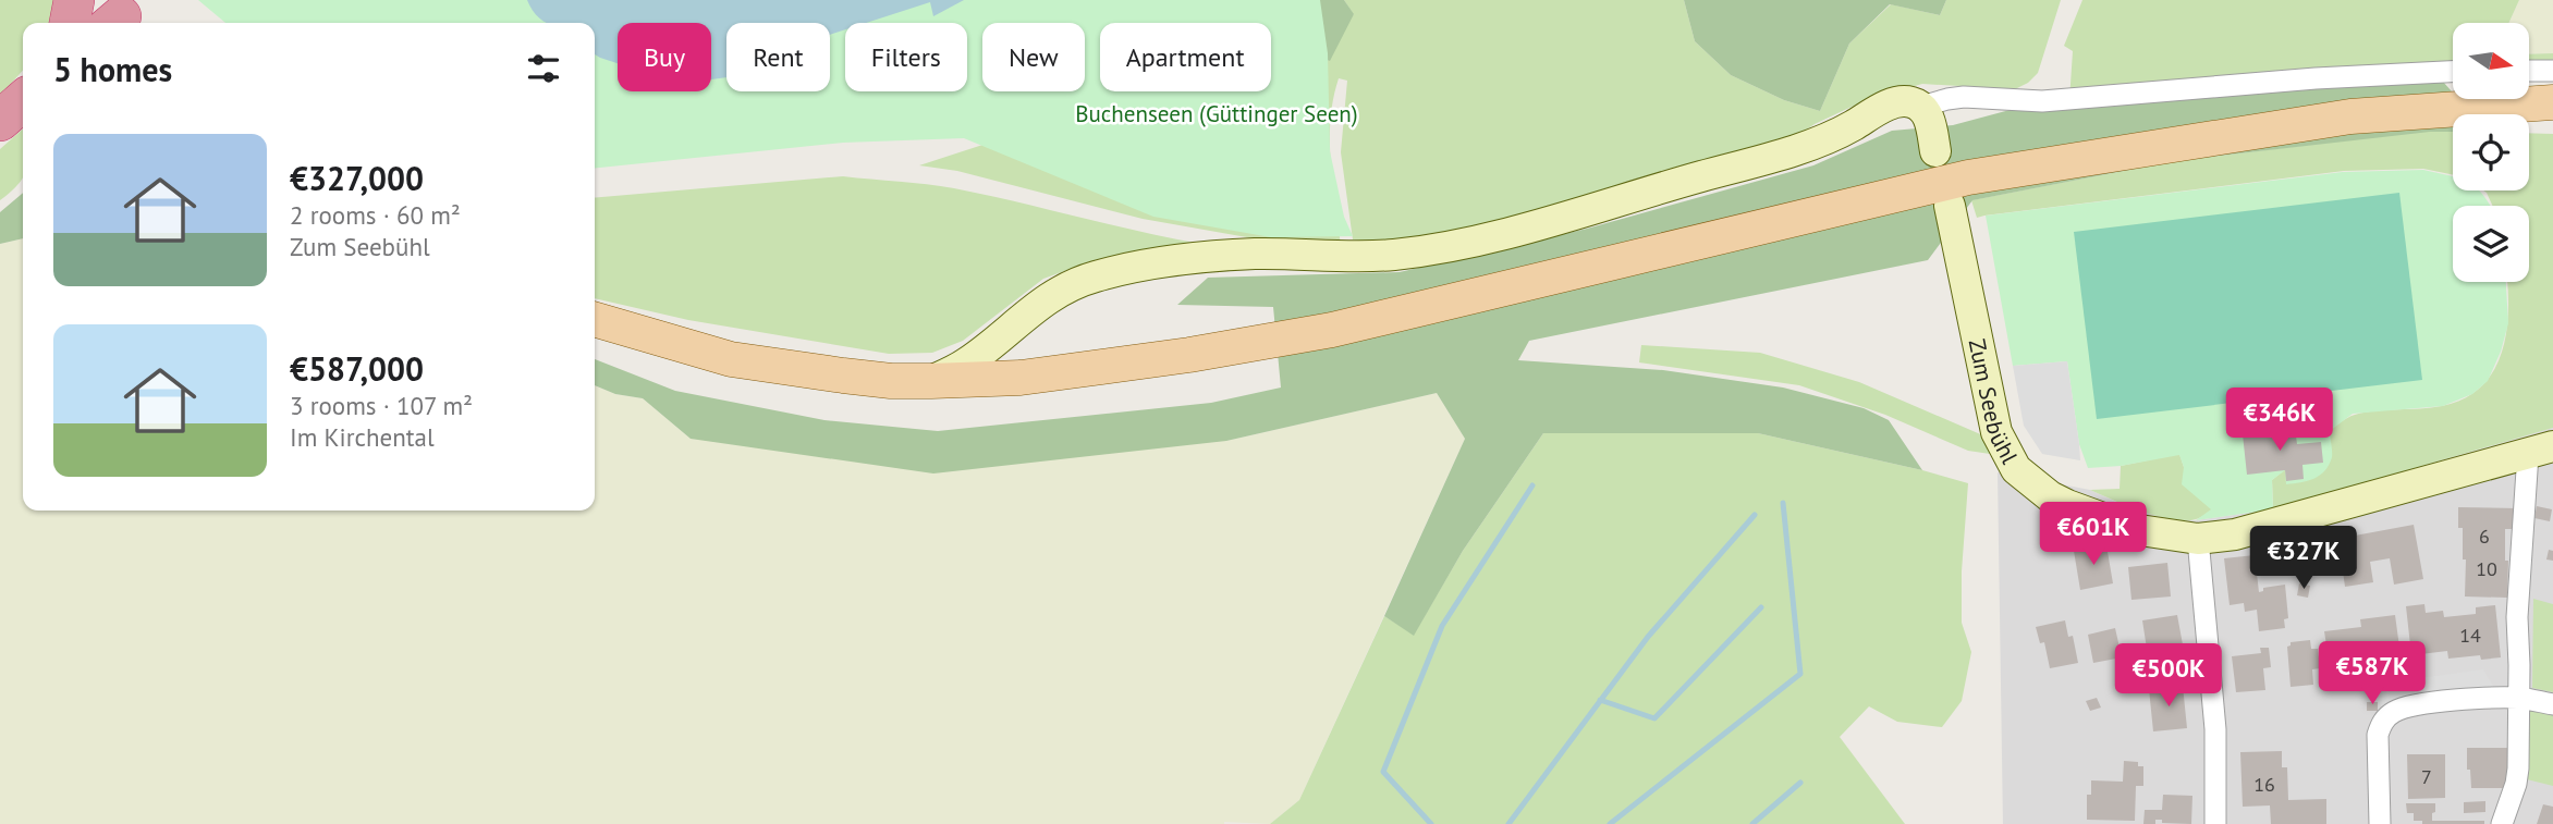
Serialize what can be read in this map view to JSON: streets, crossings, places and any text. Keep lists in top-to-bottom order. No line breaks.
{"streets":{"main road":["Zum Seebühl"]},"parks":["Buchenseen (Güttinger Seen)"],"house_numbers":["6","10","14","7","16"],"north":"right","page":{"chip":["Buy","Rent","Filters","New","Apartment"],"heading":"5 homes","list":[{"name":"€327,000","note":"2 rooms · 60 m² · Zum Seebühl"},{"name":"€587,000","note":"3 rooms · 107 m² · Im Kirchental"}],"price":["€346K","€601K","€327K","€587K","€500K"]}}
